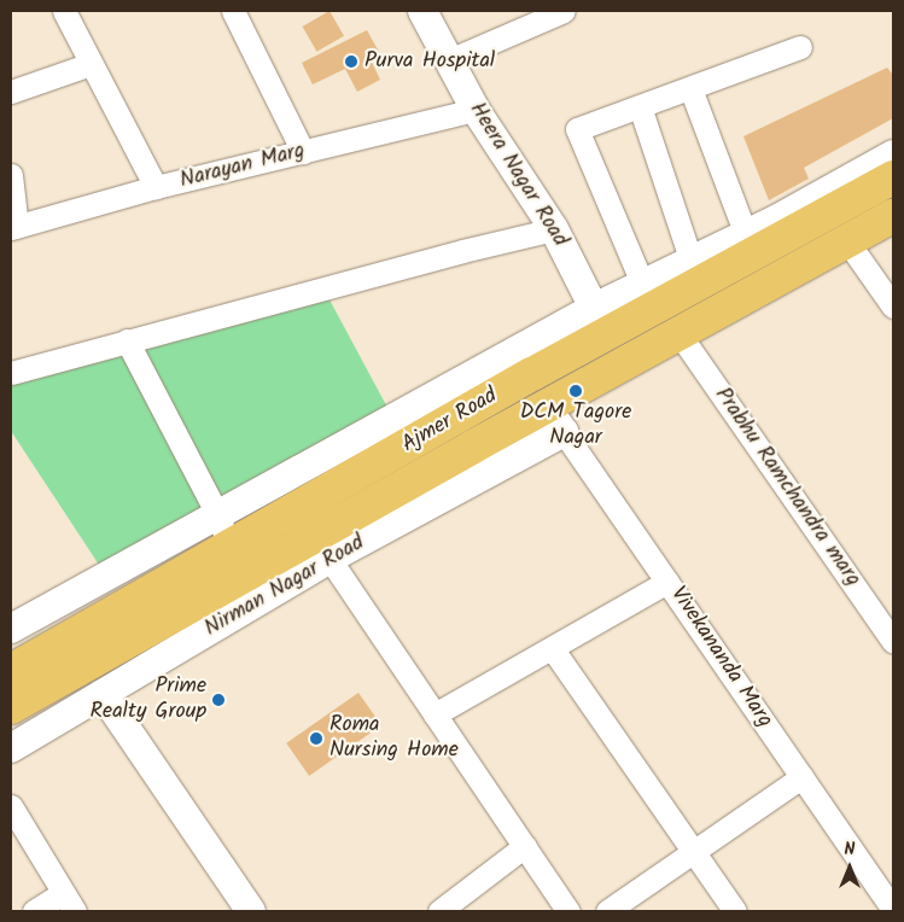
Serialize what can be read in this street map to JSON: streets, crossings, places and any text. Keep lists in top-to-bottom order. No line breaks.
{"streets":{"highway":["Ajmer Road"],"street":["Narayan Marg","Heera Nagar Road","Prabhu Ramchandra marg","Nirman Nagar Road","Vivekananda Marg"]},"crossings":[["Narayan Marg","Heera Nagar Road"],["Heera Nagar Road","Ajmer Road"],["Ajmer Road","Prabhu Ramchandra marg"],["Ajmer Road","Nirman Nagar Road"],["Ajmer Road","Vivekananda Marg"],["Nirman Nagar Road","Vivekananda Marg"]],"places":["Purva Hospital","DCM Tagore Nagar","Prime Realty Group","Roma Nursing Home"],"north":"top"}
